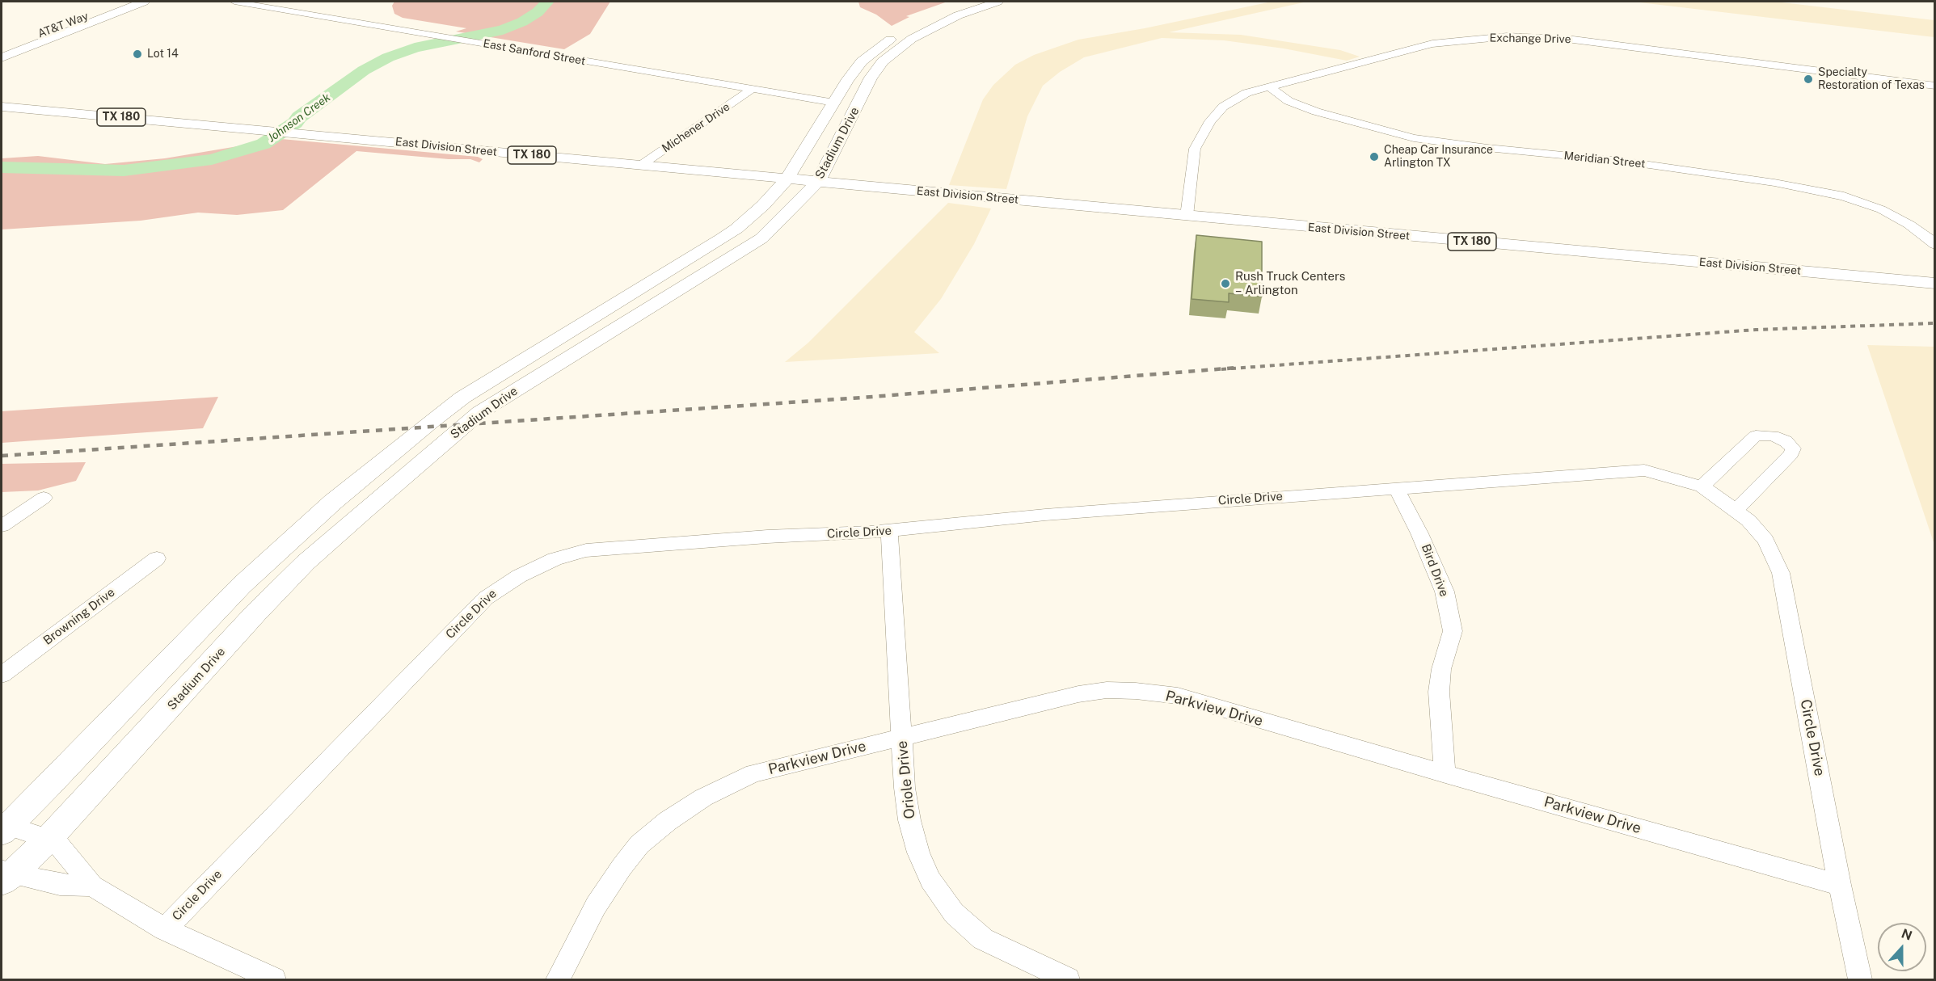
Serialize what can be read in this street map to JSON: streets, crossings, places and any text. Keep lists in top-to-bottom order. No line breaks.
{"streets":{"main road":["AT&T Way","TX 180","Stadium Drive","East Division Street"],"street":["Exchange Drive","East Sanford Street","Michener Drive","Meridian Street","Circle Drive","Bird Drive","Browning Drive","Parkview Drive","Oriole Drive"]},"crossings":[["Exchange Drive","East Division Street"],["Exchange Drive","Meridian Street"],["East Sanford Street","Michener Drive"],["East Sanford Street","Stadium Drive"],["Michener Drive","East Division Street"],["Stadium Drive","East Division Street"],["Circle Drive","Bird Drive"],["Circle Drive","Parkview Drive"],["Circle Drive","Oriole Drive"],["Bird Drive","Parkview Drive"],["Parkview Drive","Oriole Drive"]],"water":["Johnson Creek"],"places":["Lot 14","Specialty Restoration of Texas","Cheap Car Insurance Arlington TX","Rush Truck Centers – Arlington"],"north":"top"}
